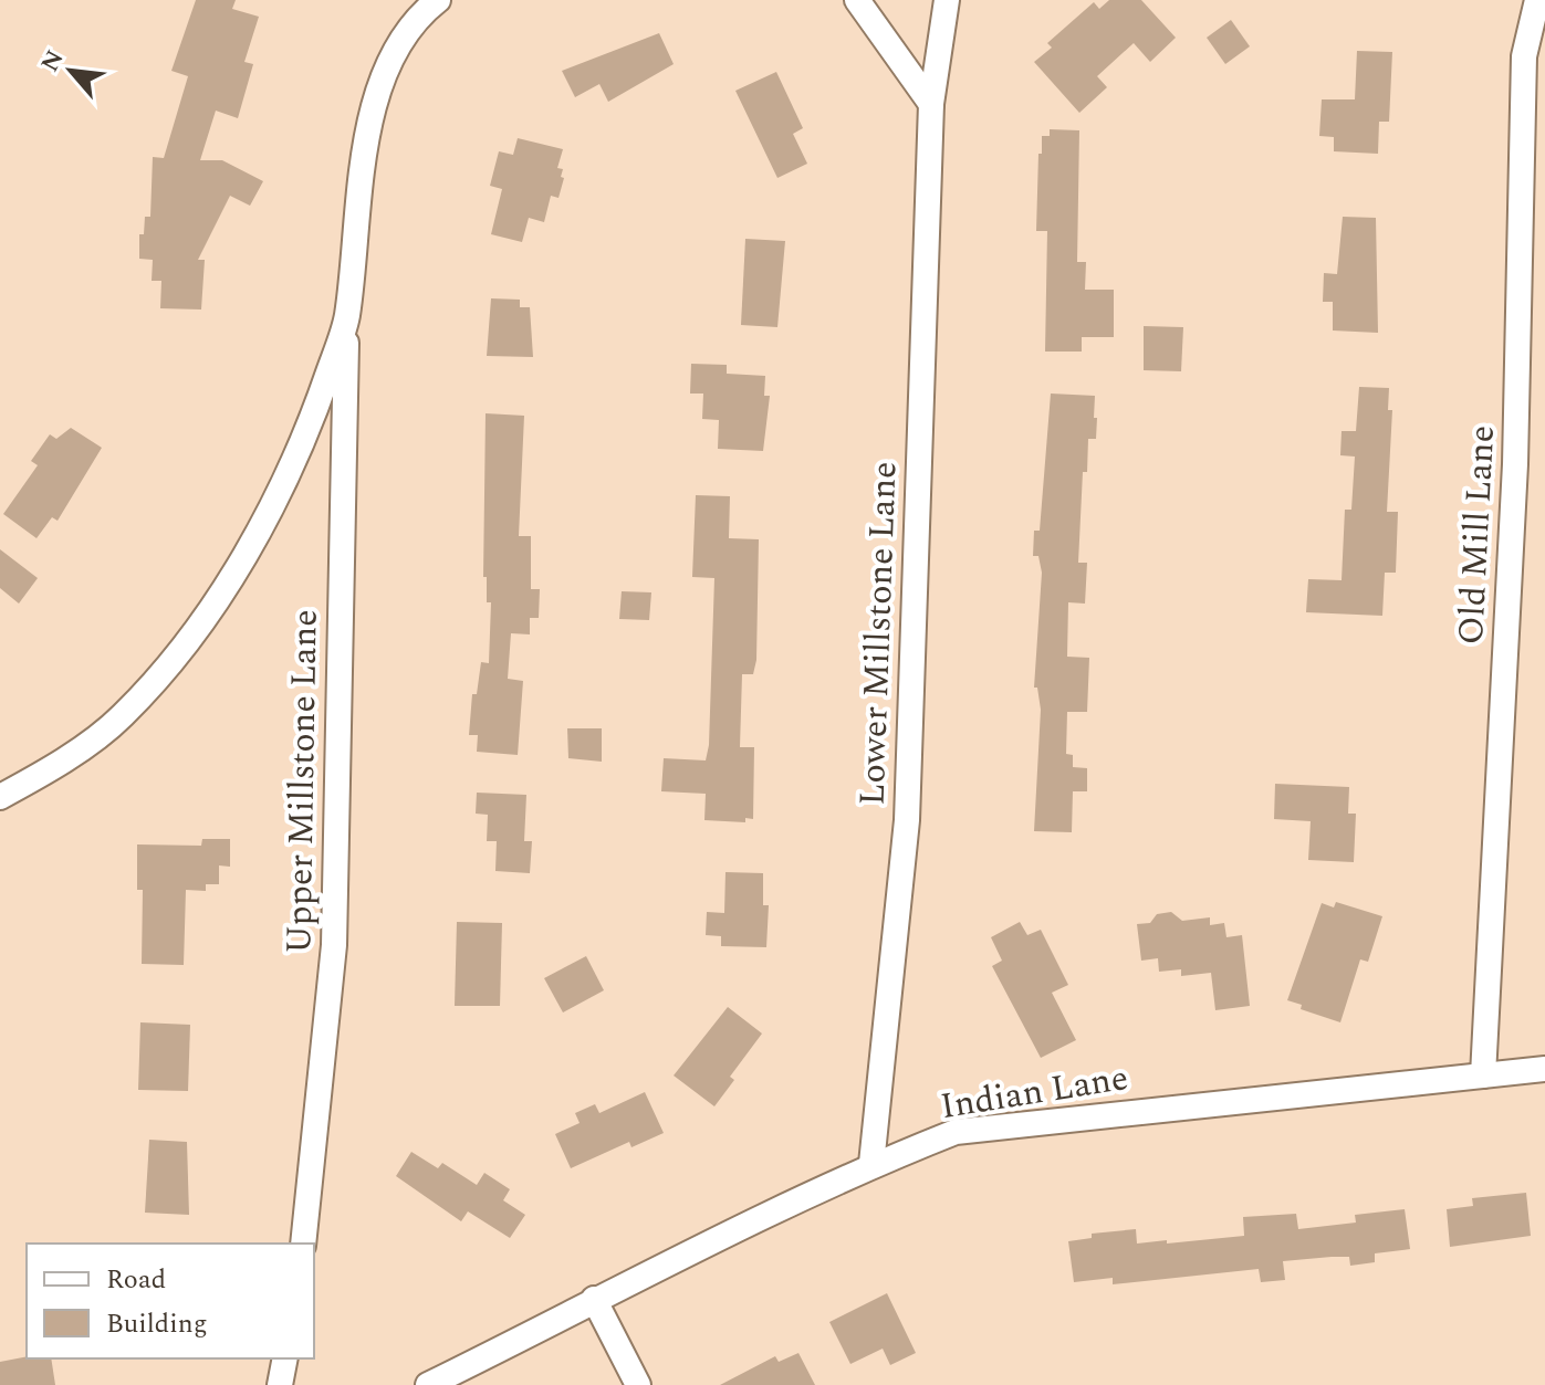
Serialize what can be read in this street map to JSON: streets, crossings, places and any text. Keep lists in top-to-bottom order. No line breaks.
{"streets":{"street":["Old Mill Lane","Lower Millstone Lane","Upper Millstone Lane","Indian Lane"]},"crossings":[["Old Mill Lane","Indian Lane"],["Lower Millstone Lane","Indian Lane"]],"legend":["Road","Building"],"north":"top left"}
